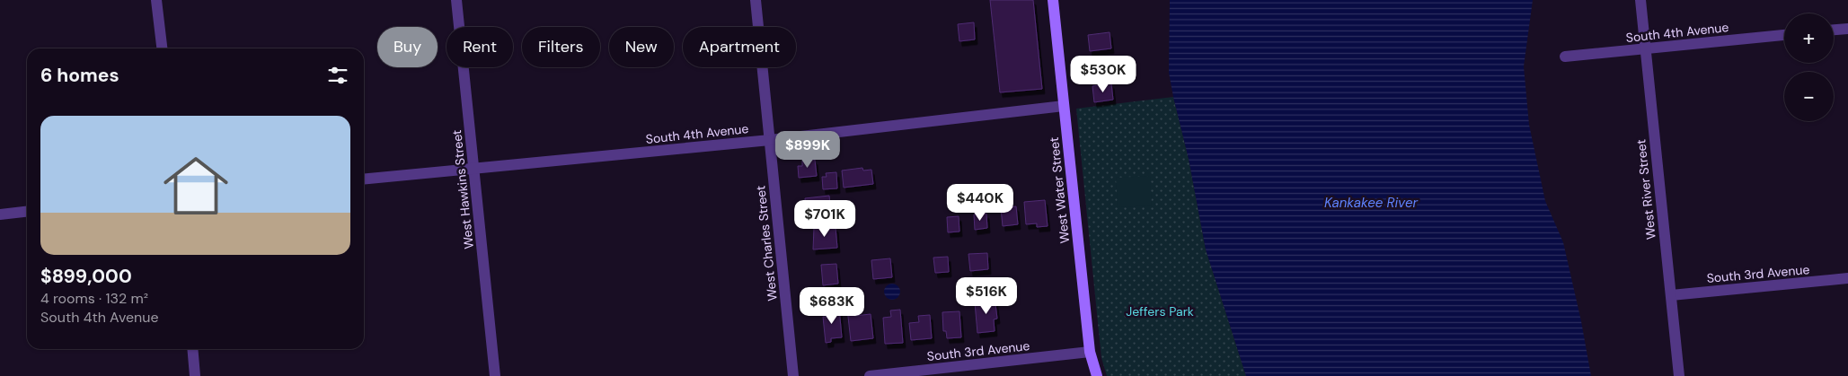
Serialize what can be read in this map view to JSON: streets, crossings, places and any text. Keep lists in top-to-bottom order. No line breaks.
{"streets":{"main road":["West Water Street"],"street":["South 4th Avenue","West Hawkins Street","West River Street","West Charles Street","South 3rd Avenue"]},"crossings":[["South 4th Avenue","West Hawkins Street"],["South 4th Avenue","West River Street"],["South 4th Avenue","West Water Street"],["South 4th Avenue","West Charles Street"],["West River Street","South 3rd Avenue"],["West Water Street","South 3rd Avenue"]],"water":["Kankakee River"],"parks":["Jeffers Park"],"page":{"map_buttons":["+","−"],"chip":["Buy","Rent","Filters","New","Apartment"],"heading":"6 homes","price":["$530K","$899K","$440K","$701K","$516K","$683K"],"list":[{"name":"$899,000","note":"4 rooms · 132 m² · South 4th Avenue"}]}}
